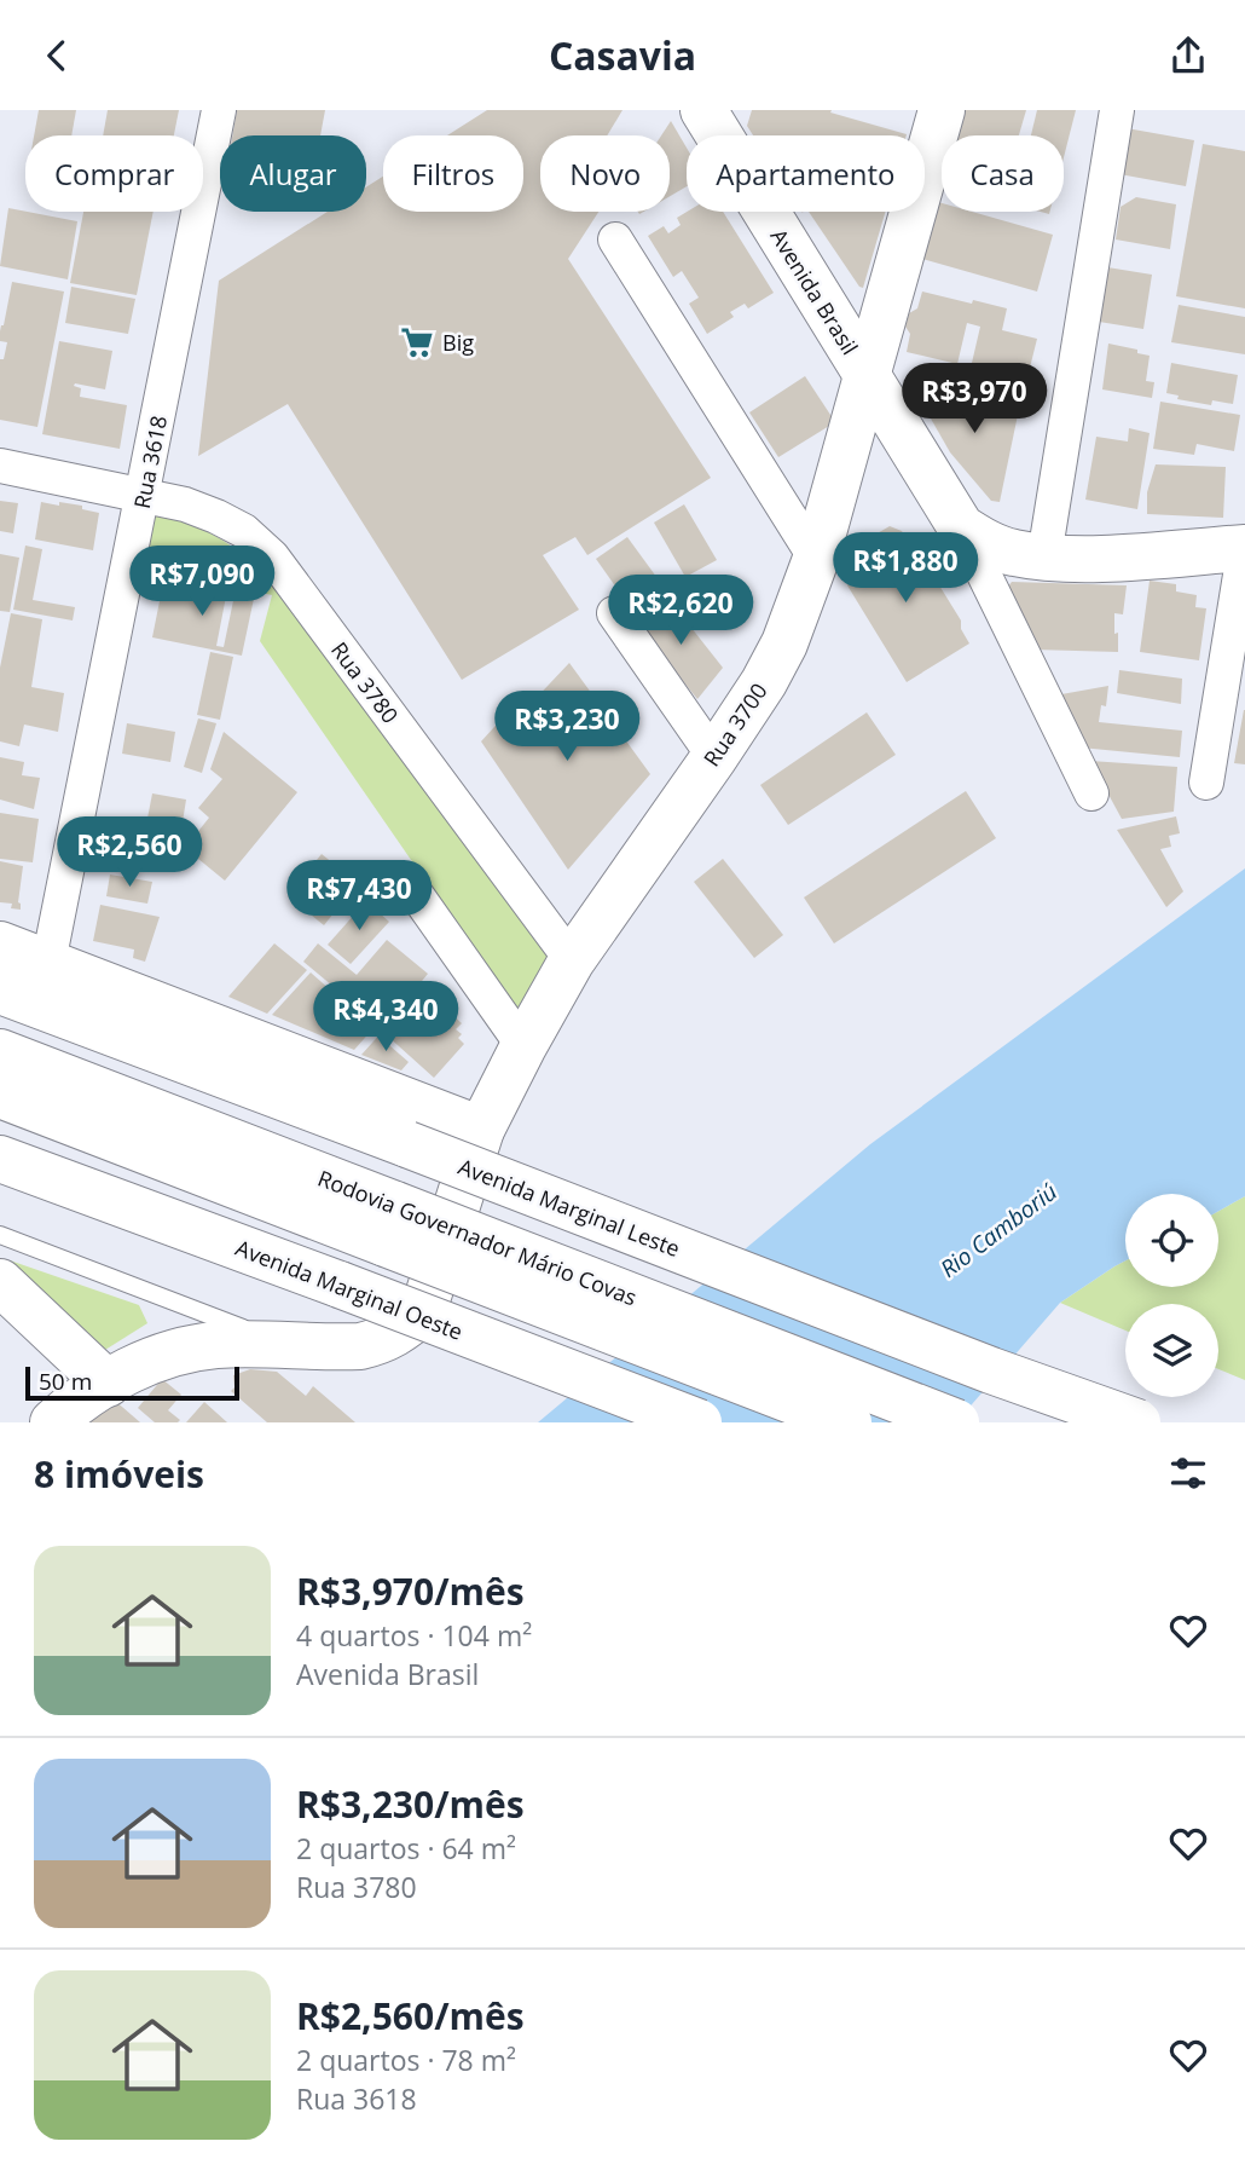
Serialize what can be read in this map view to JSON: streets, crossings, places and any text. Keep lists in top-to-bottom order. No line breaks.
{"streets":{"main road":["Avenida Brasil","Rua 3700","Avenida Marginal Leste","Rodovia Governador Mário Covas","Avenida Marginal Oeste"],"street":["Rua 3618","Rua 3780"]},"crossings":[["Avenida Brasil","Rua 3700"],["Rua 3618","Rua 3780"],["Rua 3618","Avenida Marginal Leste"],["Rua 3780","Rua 3700"],["Rua 3700","Avenida Marginal Leste"]],"water":["Rio Camboriú"],"places":{"supermarket":["Big"]},"scale_bar":"50 m","page":{"header":"Casavia","chip":["Comprar","Alugar","Filtros","Novo","Apartamento","Casa"],"price":["R$3,970","R$1,880","R$7,090","R$2,620","R$3,230","R$2,560","R$7,430","R$4,340"],"scale":"50 m","heading":"8 imóveis","list":[{"name":"R$3,970/mês","note":"4 quartos · 104 m² · Avenida Brasil"},{"name":"R$3,230/mês","note":"2 quartos · 64 m² · Rua 3780"},{"name":"R$2,560/mês","note":"2 quartos · 78 m² · Rua 3618"}]}}
